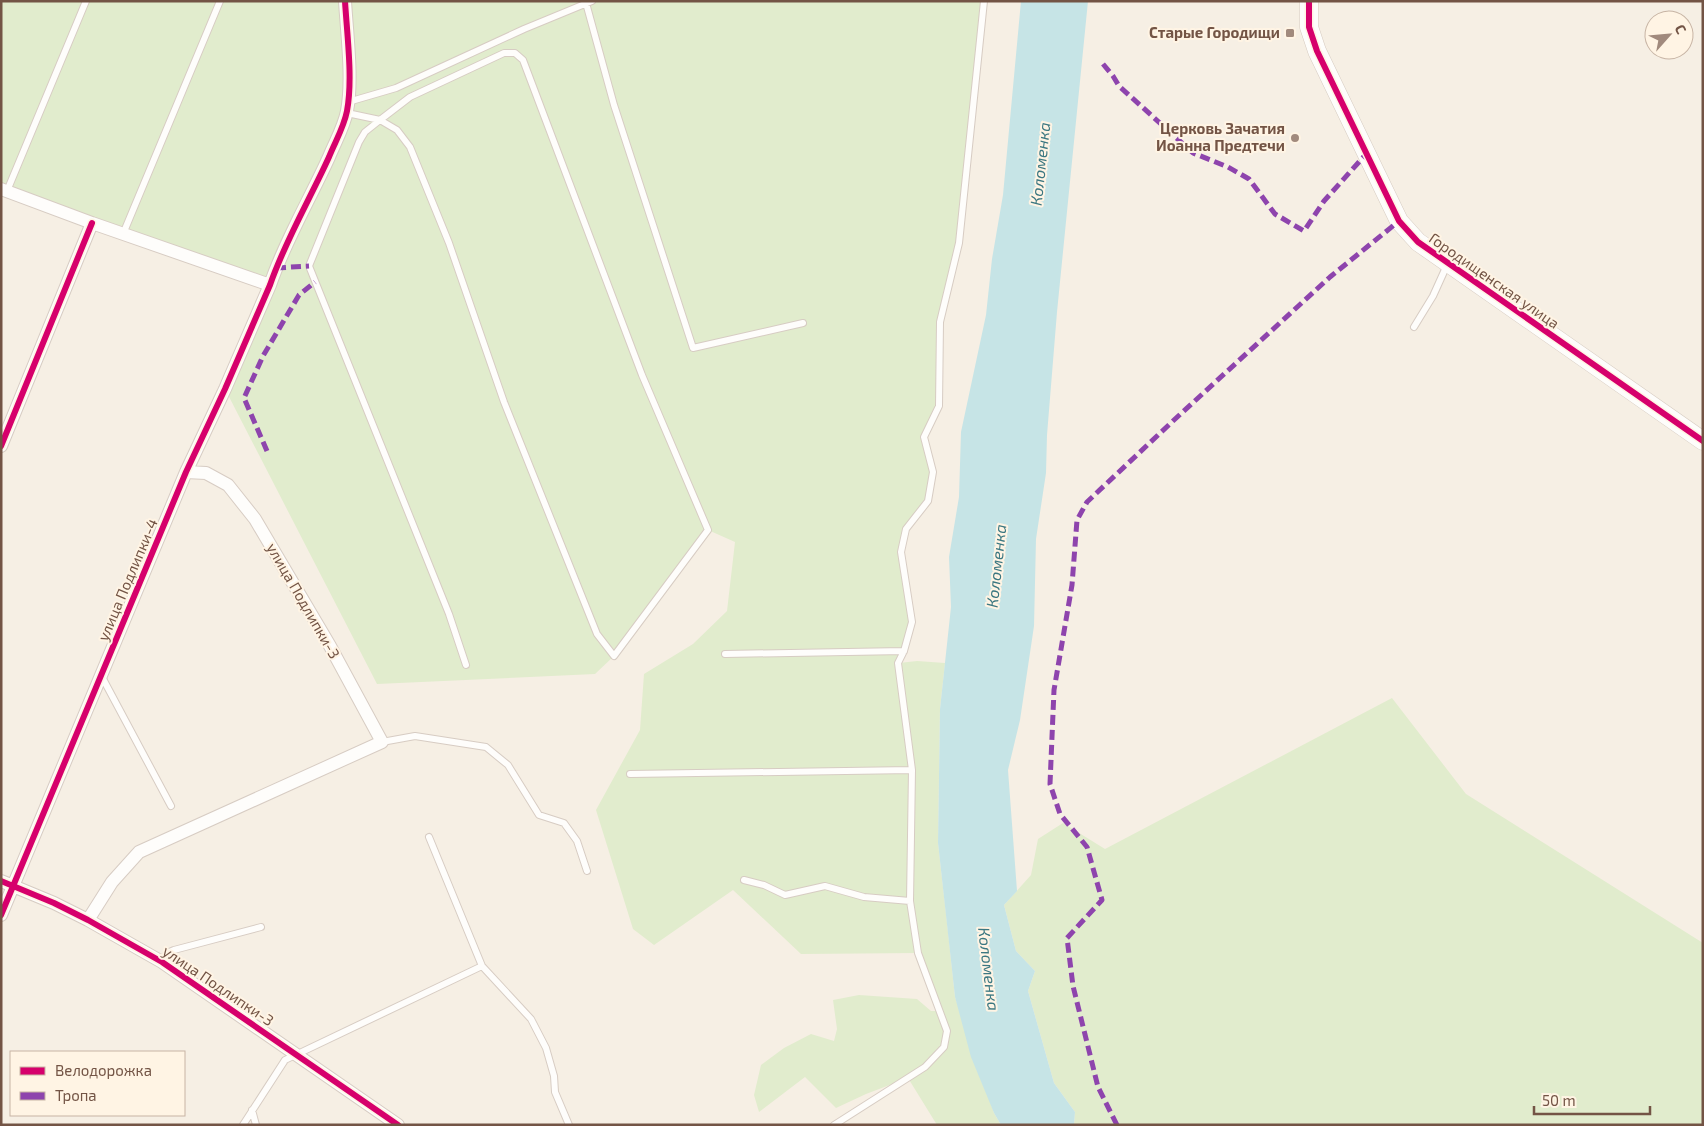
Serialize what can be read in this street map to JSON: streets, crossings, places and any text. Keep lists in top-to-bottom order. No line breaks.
{"streets":{"street":["Городищенская улица","улица Подлипки-4","улица Подлипки-3"]},"crossings":[["улица Подлипки-4","улица Подлипки-3"]],"water":["Коломенка"],"places":{"transit":["Старые Городищи"],"other":["Церковь Зачатия Иоанна Предтечи"]},"legend":["Велодорожка","Тропа"],"scale_bar":"50 m","north":"top right"}
